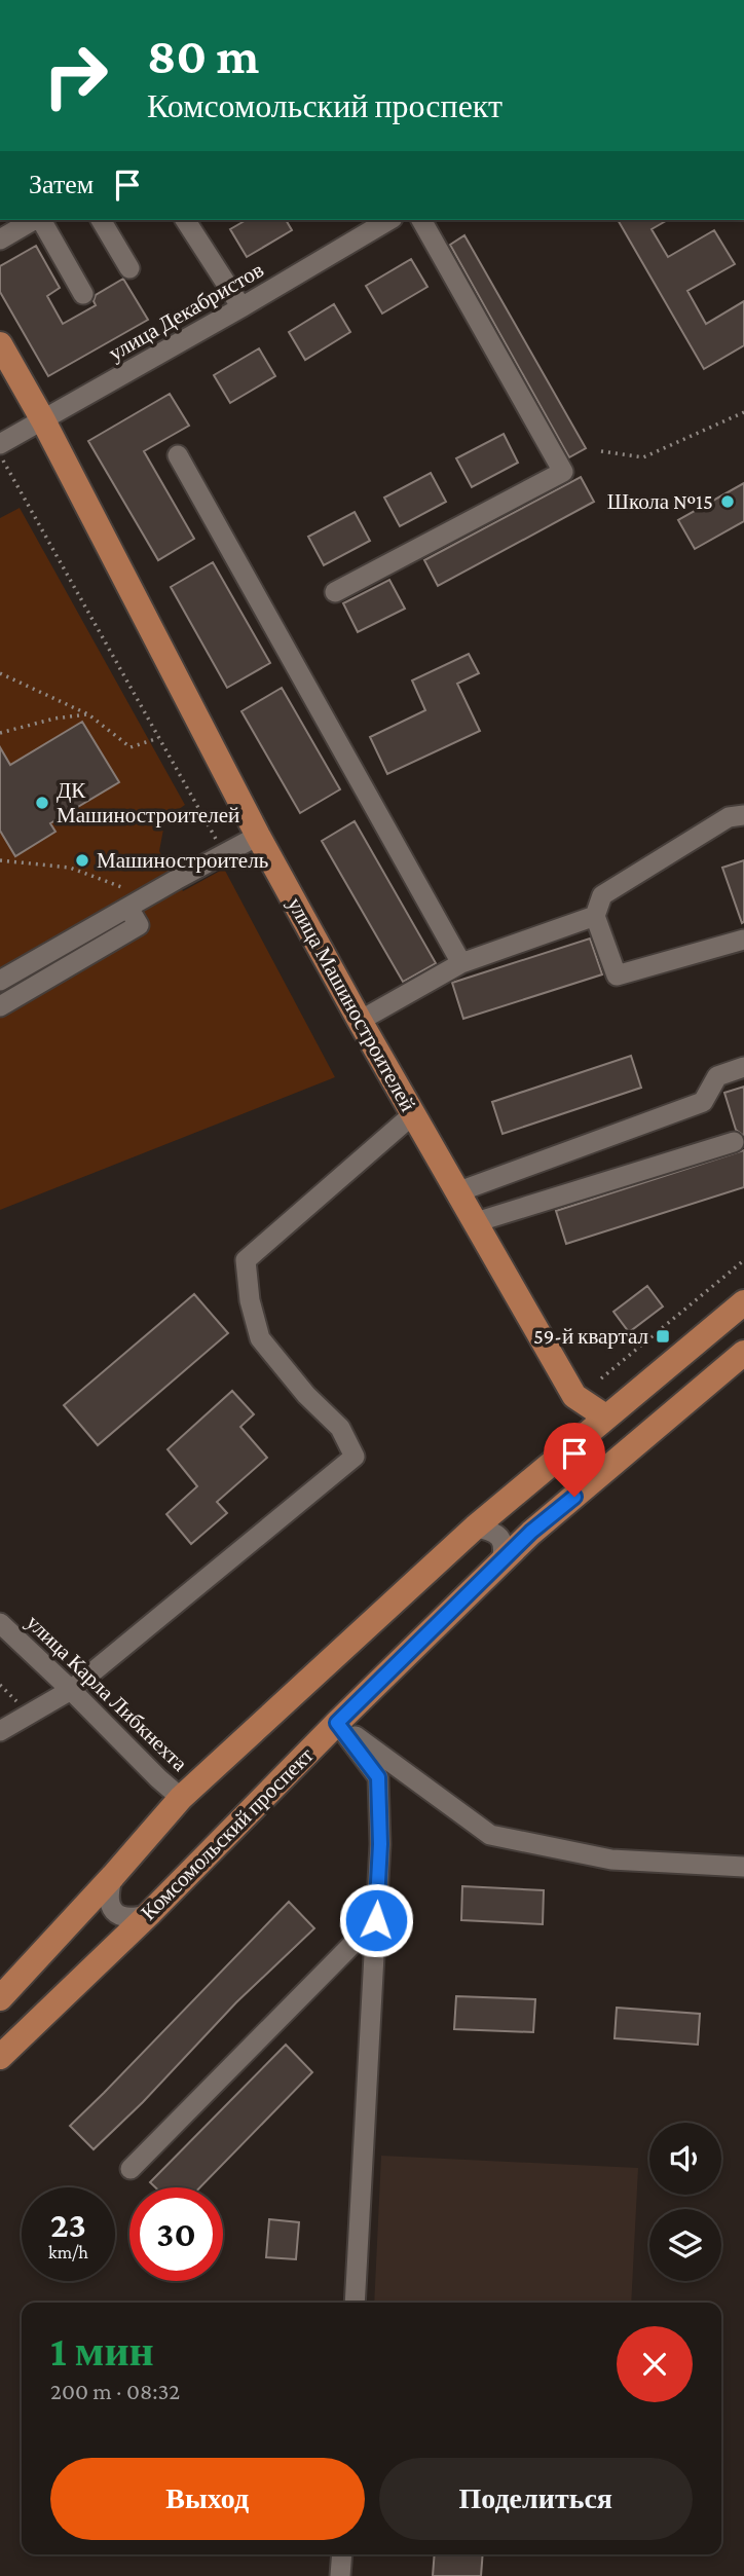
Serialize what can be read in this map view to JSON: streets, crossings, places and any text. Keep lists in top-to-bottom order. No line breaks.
{"streets":{"main road":["улица Машиностроителей","Комсомольский проспект"],"street":["улица Декабристов","улица Карла Либкнехта"]},"crossings":[["улица Декабристов","улица Машиностроителей"]],"places":{"other":["Школа №15","ДК Машиностроителей","Машиностроитель"],"transit":["59-й квартал"]},"page":{"turn":["80 m","Комсомольский проспект"],"then":"Затем","speed":"23 km/h","limit":"30","heading":["1 мин","200 m · 08:32"],"buttons":["Выход","Поделиться"]}}
